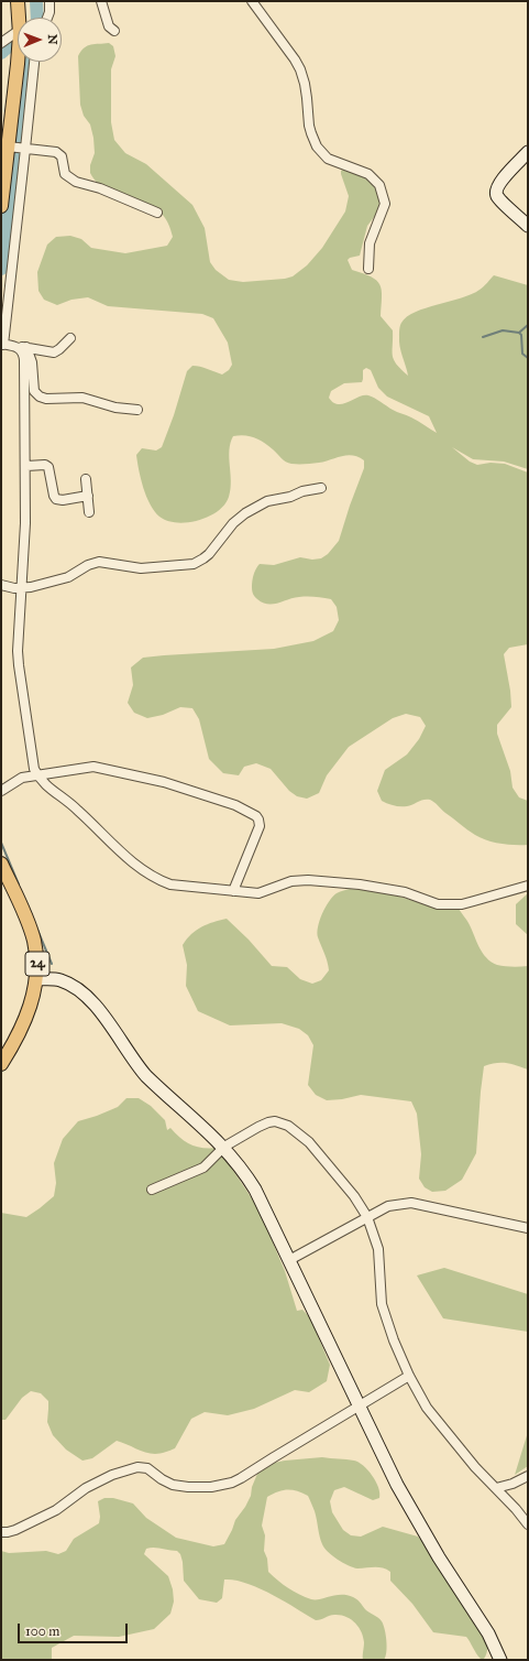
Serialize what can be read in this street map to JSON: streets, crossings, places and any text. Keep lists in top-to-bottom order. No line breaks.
{"streets":{"main road":["24"]},"scale_bar":"100 m","north":"right"}
